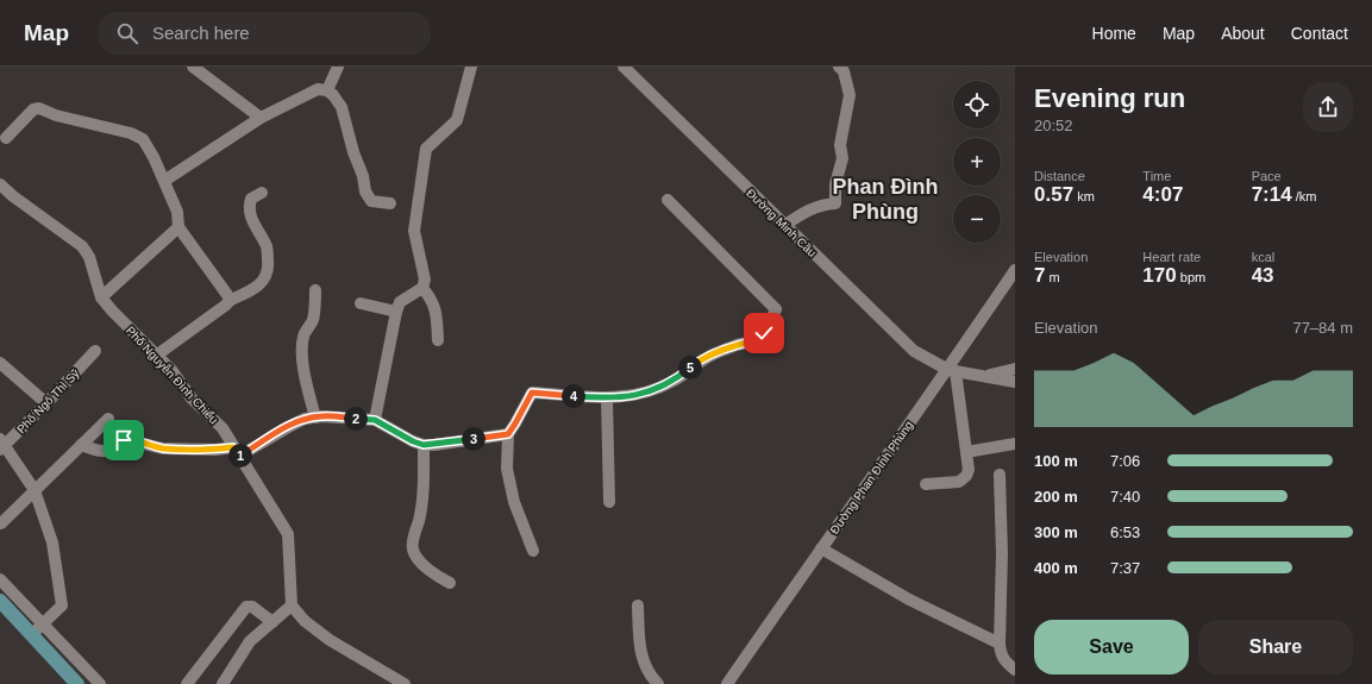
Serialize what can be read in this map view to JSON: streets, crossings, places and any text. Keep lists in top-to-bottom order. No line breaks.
{"streets":{"street":["Đường Minh Cầu","Phố Nguyễn Đình Chiểu","Phố Ngô Thì Sỹ","Đường Phan Đình Phùng"]},"crossings":[["Đường Minh Cầu","Đường Phan Đình Phùng"]],"districts":["Phan Đình Phùng"],"page":{"header":"Map","search":"Search here","nav":["Home","Map","About","Contact"],"heading":["Evening run","20:52"],"map_buttons":["+","−"],"stats":[["Distance","0.57 km"],["Time","4:07"],["Pace","7:14 /km"],["Elevation","7 m"],["Heart rate","170 bpm"],["kcal","43"]],"chart":["Elevation","77–84 m"],"pins":["5","4","2","3","1"],"list":[{"name":"100 m","note":"7:06"},{"name":"200 m","note":"7:40"},{"name":"300 m","note":"6:53"},{"name":"400 m","note":"7:37"}],"buttons":["Save","Share"]}}
